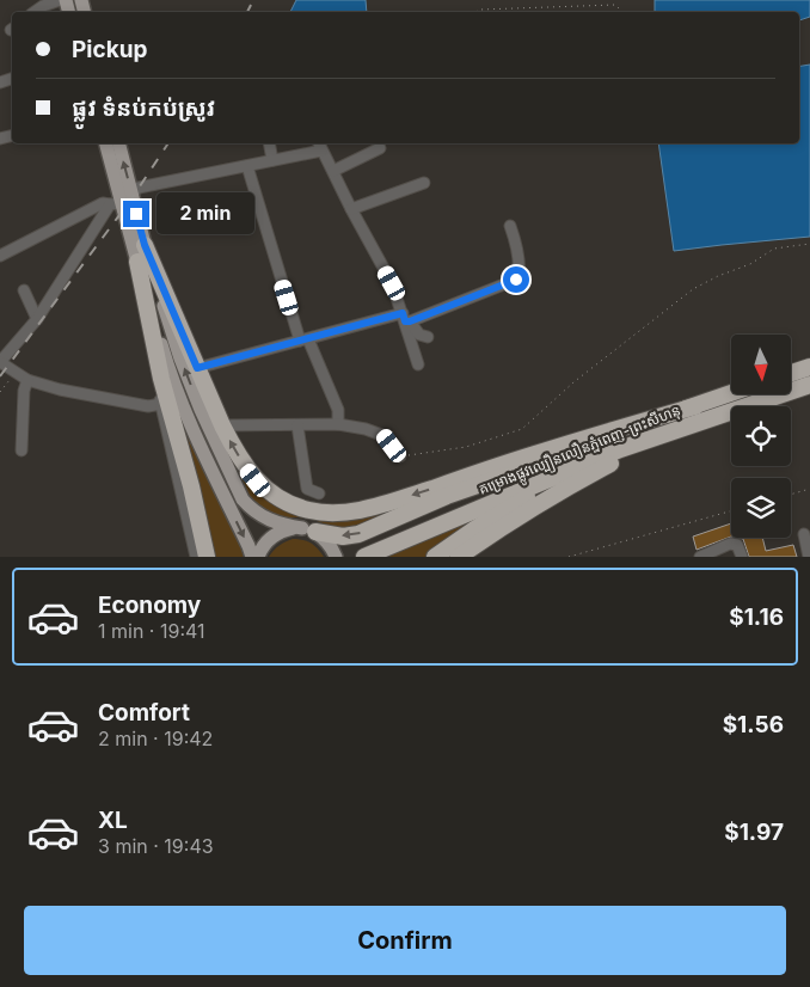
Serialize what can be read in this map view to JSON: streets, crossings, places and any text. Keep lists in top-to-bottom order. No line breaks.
{"streets":{"highway":["គម្រោងផ្លូវល្បឿនលឿនភ្នំពេញ-ព្រះសីហនុ"]},"north":"bottom","page":{"banner":["Pickup","ផ្លូវ ទំនប់កប់ស្រូវ"],"bubble":"2 min","list":[{"name":"Economy","note":"1 min · 19:41","value":"$1.16"},{"name":"Comfort","note":"2 min · 19:42","value":"$1.56"},{"name":"XL","note":"3 min · 19:43","value":"$1.97"}],"buttons":"Confirm"}}
